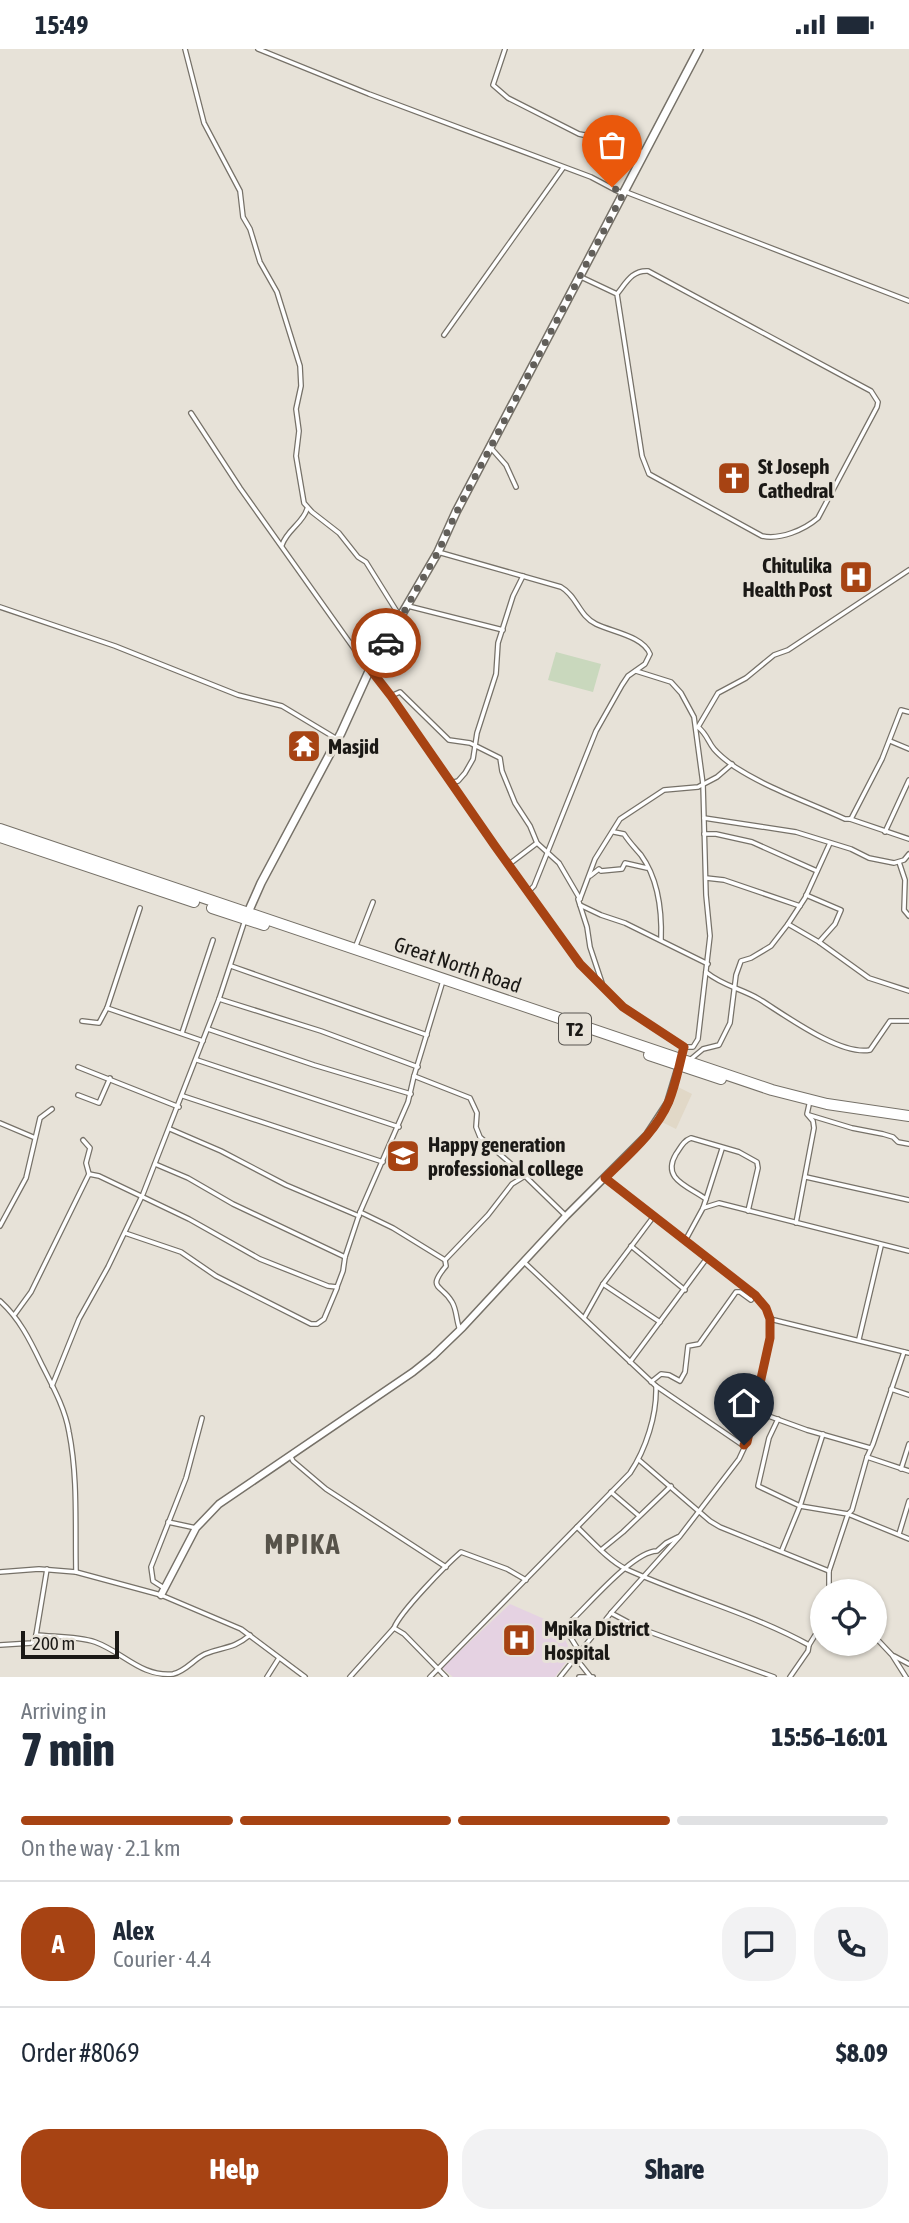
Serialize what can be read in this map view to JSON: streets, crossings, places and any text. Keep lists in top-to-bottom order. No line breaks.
{"streets":{"highway":["Great North Road","T2"]},"districts":["MPIKA"],"places":{"church":["St Joseph Cathedral"],"hospital":["Chitulika Health Post","Mpika District Hospital"],"temple":["Masjid"],"school or university":["Happy generation professional college"]},"scale_bar":"200 m","page":{"status":"15:49","scale":"200 m","heading":["7 min","Arriving in","15:56–16:01"],"panel":["Alex","Courier · 4.4","Order #8069","$8.09"],"bar":"On the way · 2.1 km","round":"A","buttons":["Help","Share"]}}
